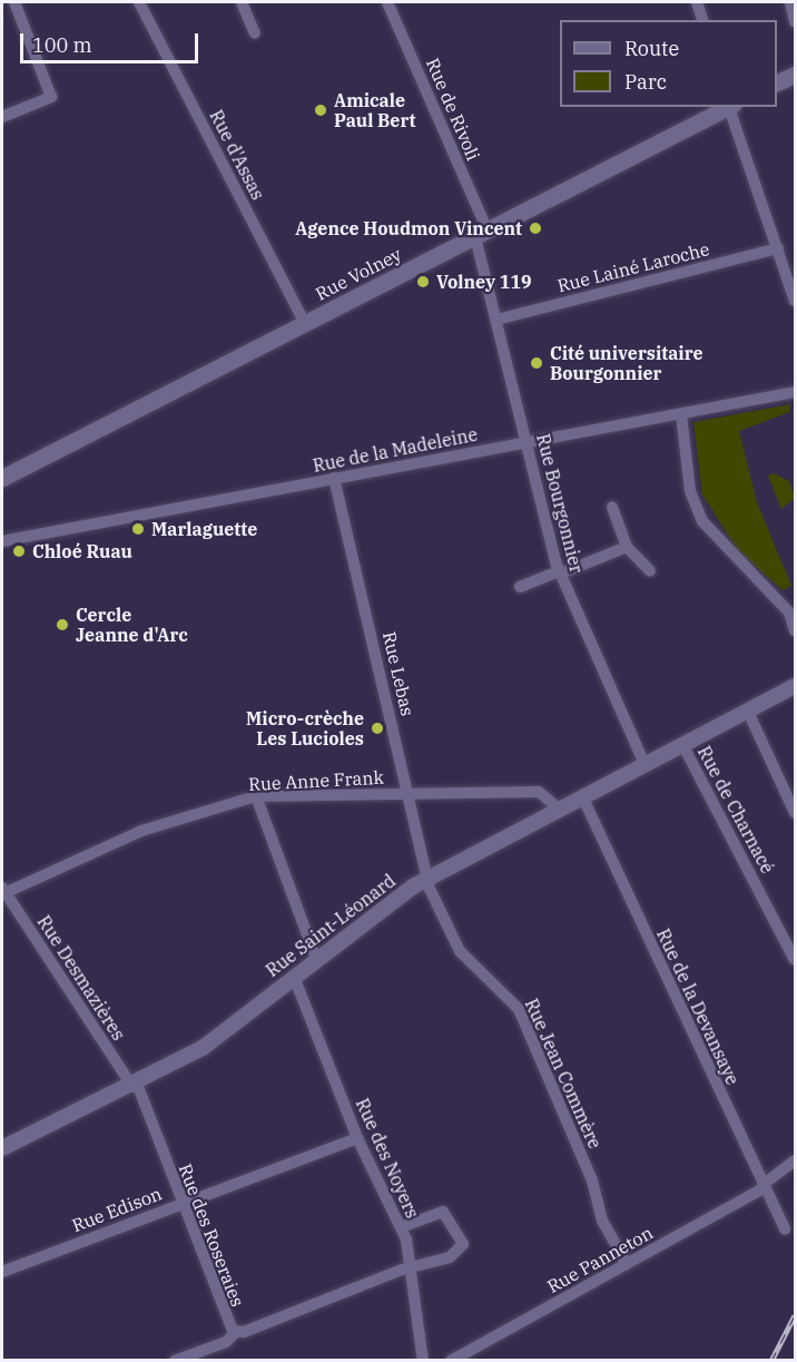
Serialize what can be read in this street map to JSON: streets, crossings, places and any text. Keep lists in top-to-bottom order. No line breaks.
{"streets":{"main road":["Rue Volney"],"street":["Rue de Rivoli","Rue d'Assas","Rue Lainé Laroche","Rue de la Madeleine","Rue Bourgonnier","Rue Lebas","Rue Anne Frank","Rue de Charnacé","Rue Saint-Léonard","Rue Desmazières","Rue de la Devansaye","Rue Jean Commère","Rue des Noyers","Rue Edison","Rue des Roseraies","Rue Panneton"]},"crossings":[["Rue de Rivoli","Rue Volney"],["Rue de Rivoli","Rue Bourgonnier"],["Rue d'Assas","Rue Volney"],["Rue Lainé Laroche","Rue Bourgonnier"],["Rue Volney","Rue Bourgonnier"],["Rue de la Madeleine","Rue Bourgonnier"],["Rue de la Madeleine","Rue Lebas"],["Rue Bourgonnier","Rue Saint-Léonard"],["Rue Lebas","Rue Anne Frank"],["Rue Lebas","Rue Saint-Léonard"],["Rue Lebas","Rue Jean Commère"],["Rue Anne Frank","Rue Saint-Léonard"],["Rue Anne Frank","Rue Desmazières"],["Rue de Charnacé","Rue Saint-Léonard"],["Rue Saint-Léonard","Rue Desmazières"],["Rue Saint-Léonard","Rue de la Devansaye"],["Rue Saint-Léonard","Rue Jean Commère"],["Rue Saint-Léonard","Rue des Noyers"],["Rue Saint-Léonard","Rue des Roseraies"],["Rue Desmazières","Rue des Roseraies"],["Rue de la Devansaye","Rue Panneton"],["Rue Jean Commère","Rue Panneton"],["Rue des Noyers","Rue Edison"],["Rue des Noyers","Rue des Roseraies"],["Rue Edison","Rue des Roseraies"]],"places":["Amicale Paul Bert","Agence Houdmon Vincent","Volney 119","Cité universitaire Bourgonnier","Marlaguette","Chloé Ruau","Cercle Jeanne d'Arc","Micro-crèche Les Lucioles"],"legend":["Route","Parc"],"scale_bar":"100 m"}
